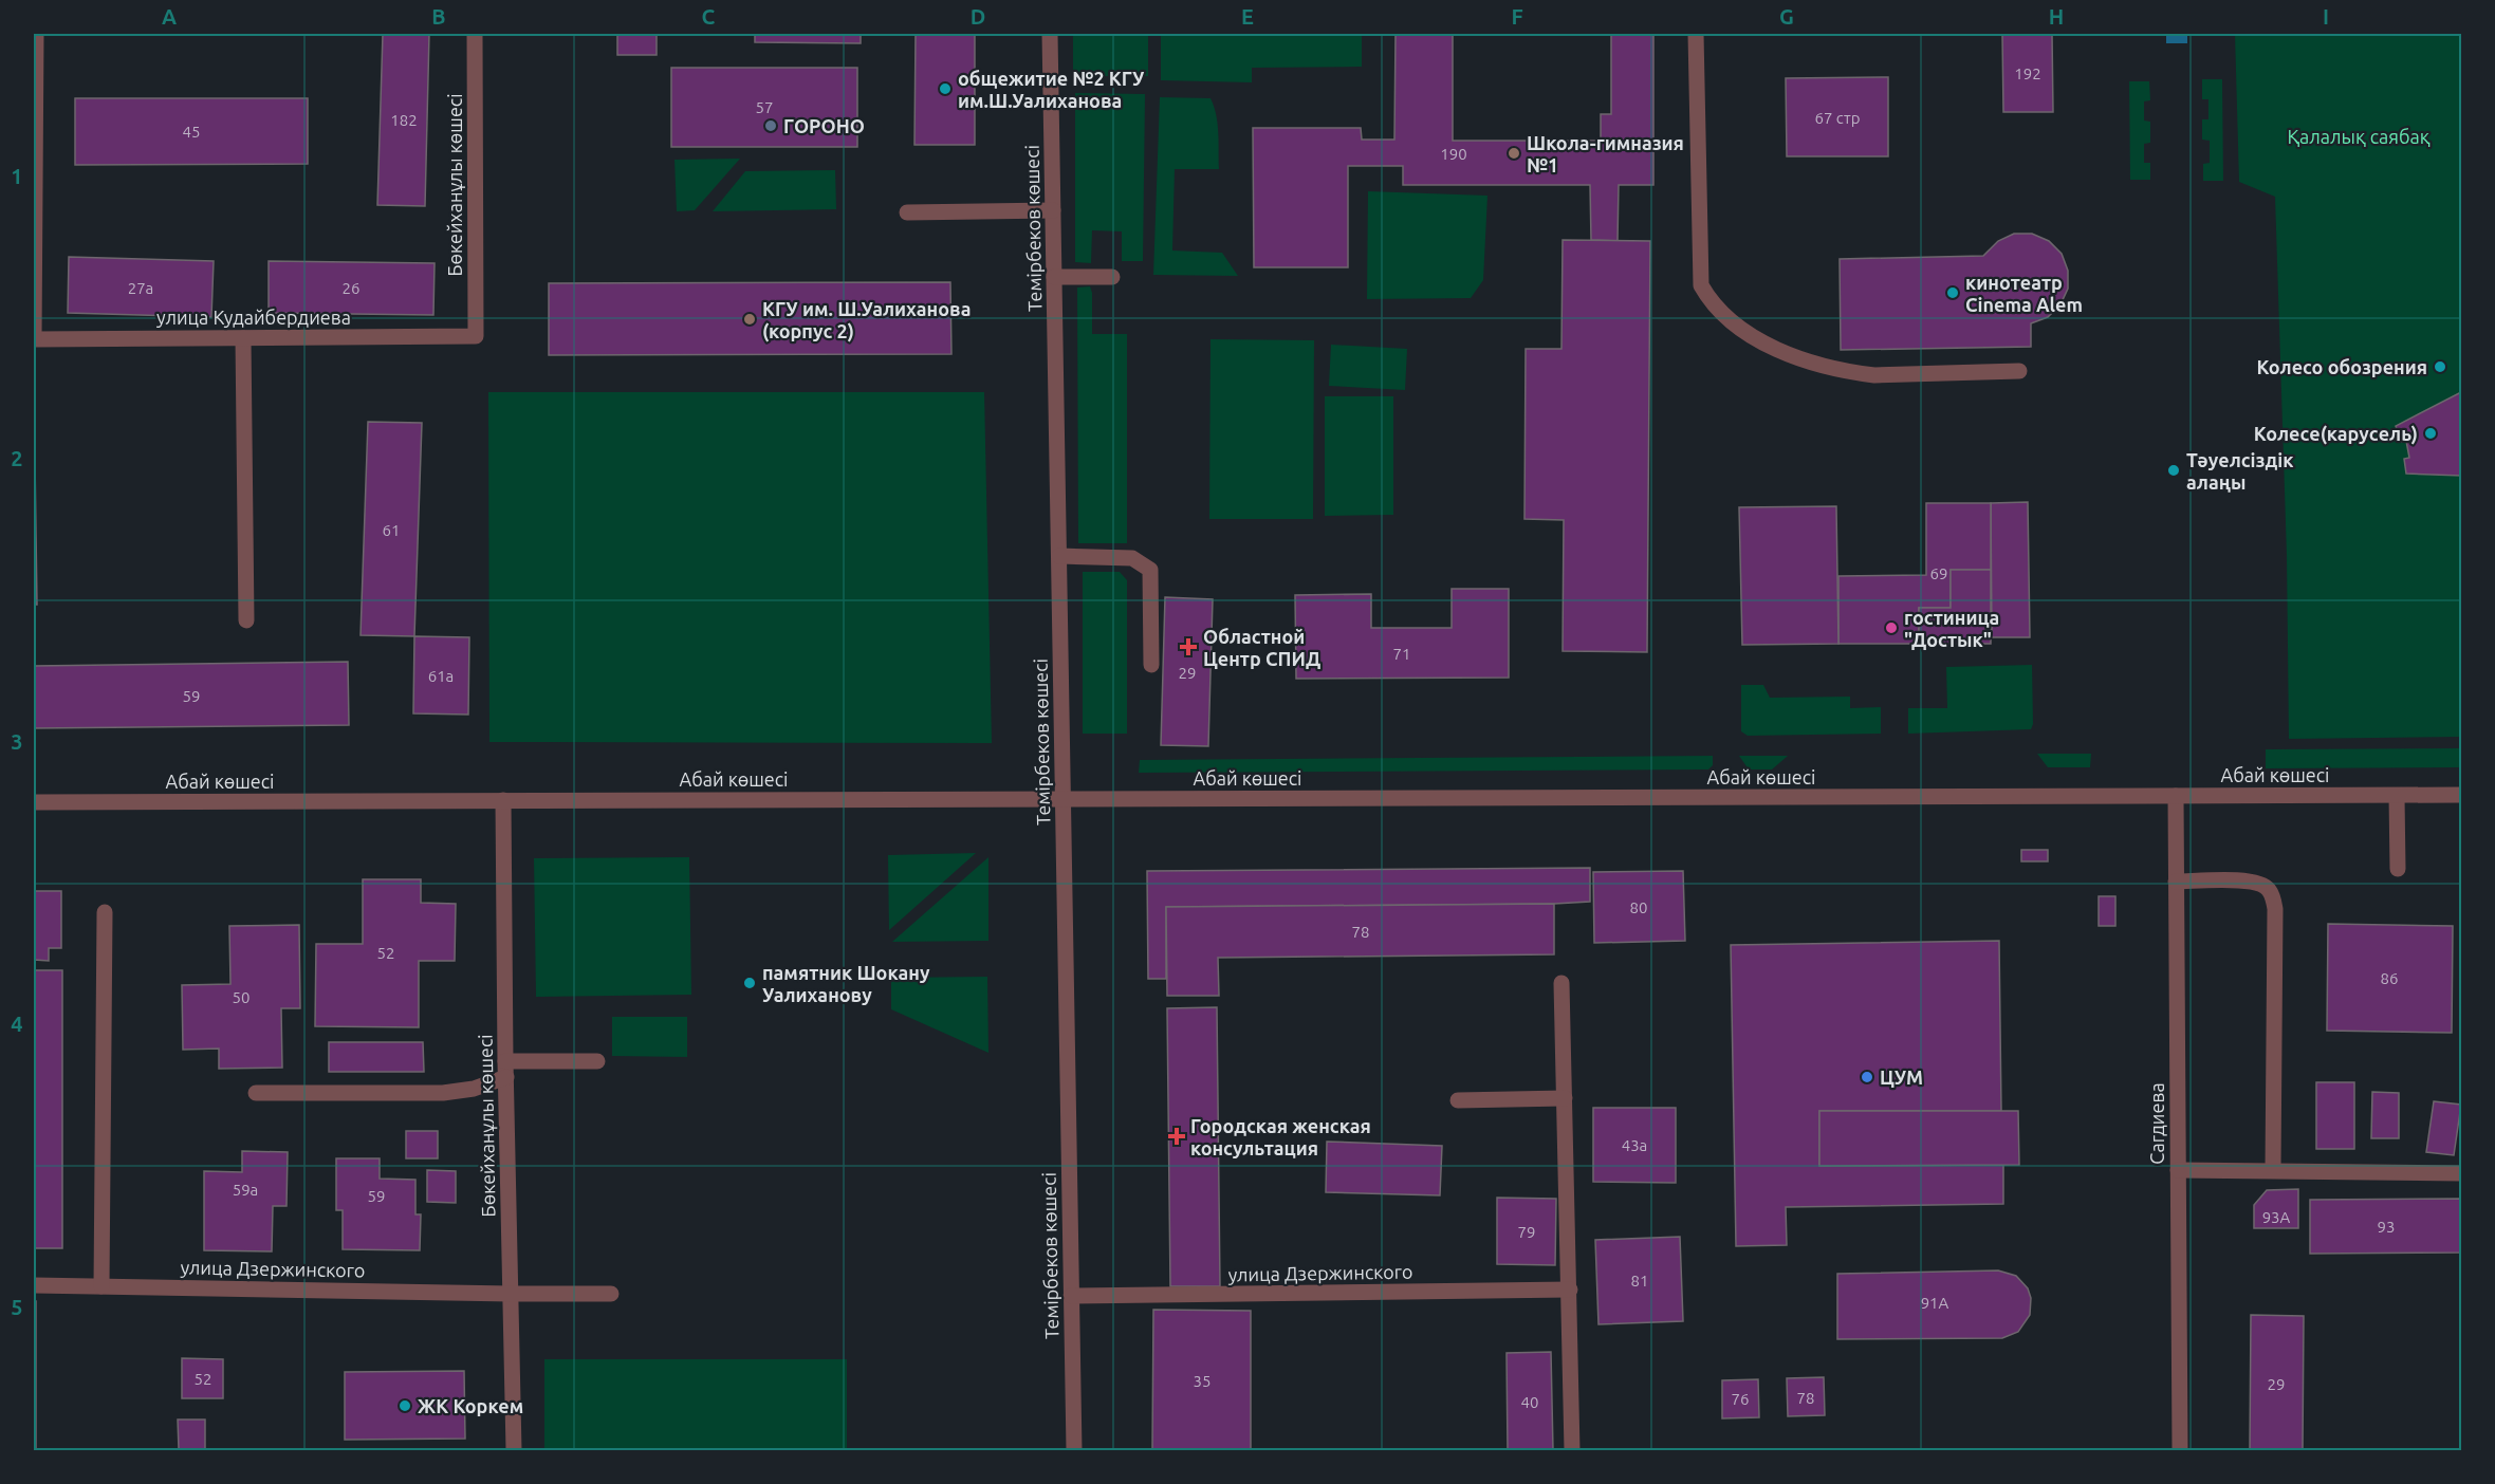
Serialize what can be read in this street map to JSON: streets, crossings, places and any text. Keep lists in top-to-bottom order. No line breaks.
{"streets":{"street":["Бөкейханұлы көшесі","Темірбеков көшесі","улица Кудайбердиева","Абай көшесі","Сагдиева","улица Дзержинского"]},"crossings":[["Бөкейханұлы көшесі","улица Кудайбердиева"],["Бөкейханұлы көшесі","Абай көшесі"],["Бөкейханұлы көшесі","улица Дзержинского"],["Темірбеков көшесі","Абай көшесі"],["Темірбеков көшесі","улица Дзержинского"],["Абай көшесі","Сагдиева"]],"parks":["Қалалық саябақ"],"places":{"other":["общежитие №2 КГУ им.Ш.Уалиханова","ГОРОНО","Школа-гимназия №1","кинотеатр Cinema Alem","КГУ им. Ш.Уалиханова (корпус 2)","Колесо обозрения","Колесе(карусель)","Тәуелсіздік алаңы","гостиница \"Достык\"","памятник Шокану Уалиханову","ЦУМ","ЖК Коркем"],"health":["Областной Центр СПИД","Городская женская консультация"]},"house_numbers":["192","57","67 стр","182","45","190","27а","26","61","69","71","29","61а","59","80","78","52","86","50","43а","59а","59","93А","93","79","81","91А","52","35","29","78","76","40"],"grid":{"columns":["A","B","C","D","E","F","G","H","I"],"rows":["1","2","3","4","5"]}}
